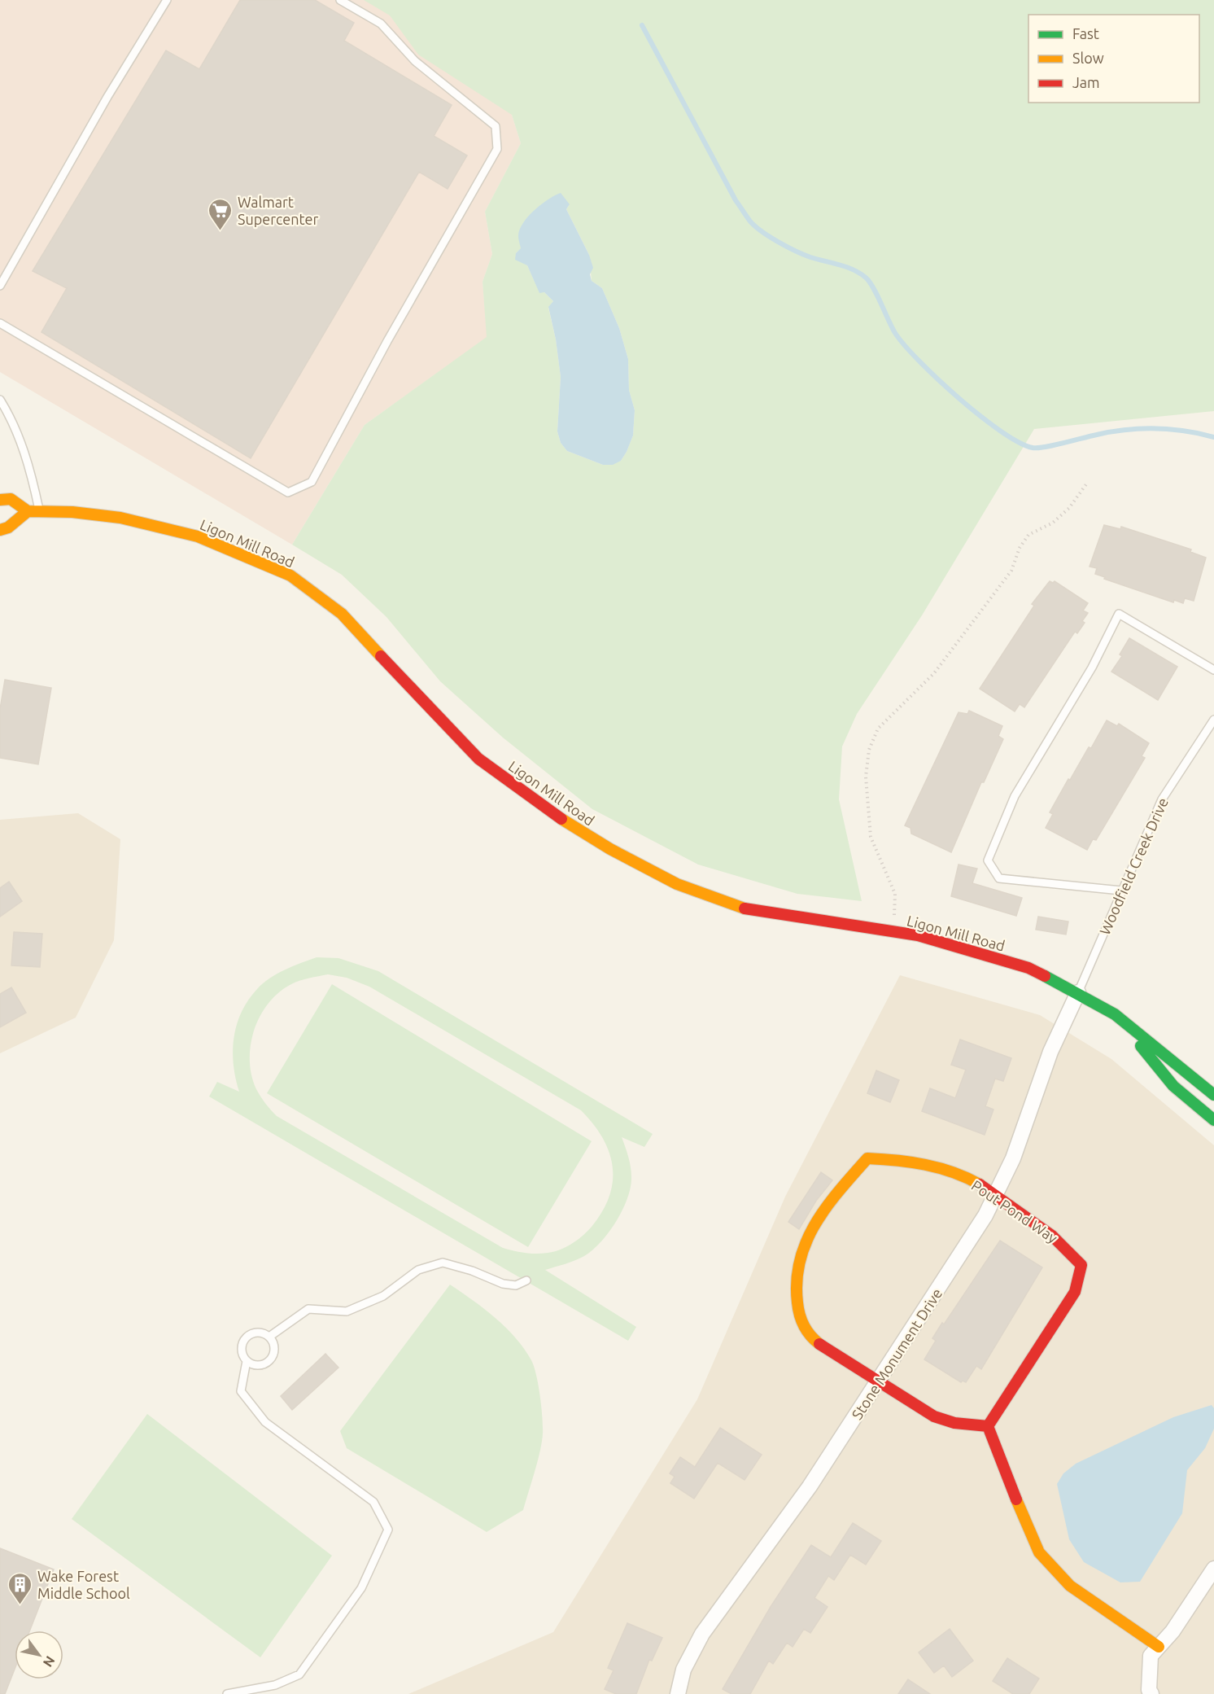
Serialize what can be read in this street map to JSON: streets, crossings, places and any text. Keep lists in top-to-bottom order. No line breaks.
{"streets":{"main road":["Ligon Mill Road","Pout Pond Way"],"street":["Stone Monument Drive"],"lane":["Woodfield Creek Drive"]},"crossings":[["Ligon Mill Road","Woodfield Creek Drive"],["Ligon Mill Road","Stone Monument Drive"],["Woodfield Creek Drive","Stone Monument Drive"],["Pout Pond Way","Stone Monument Drive"]],"places":{"supermarket":["Walmart Supercenter"],"building":["Wake Forest Middle School"]},"legend":["Fast","Slow","Jam"],"north":"bottom right"}
